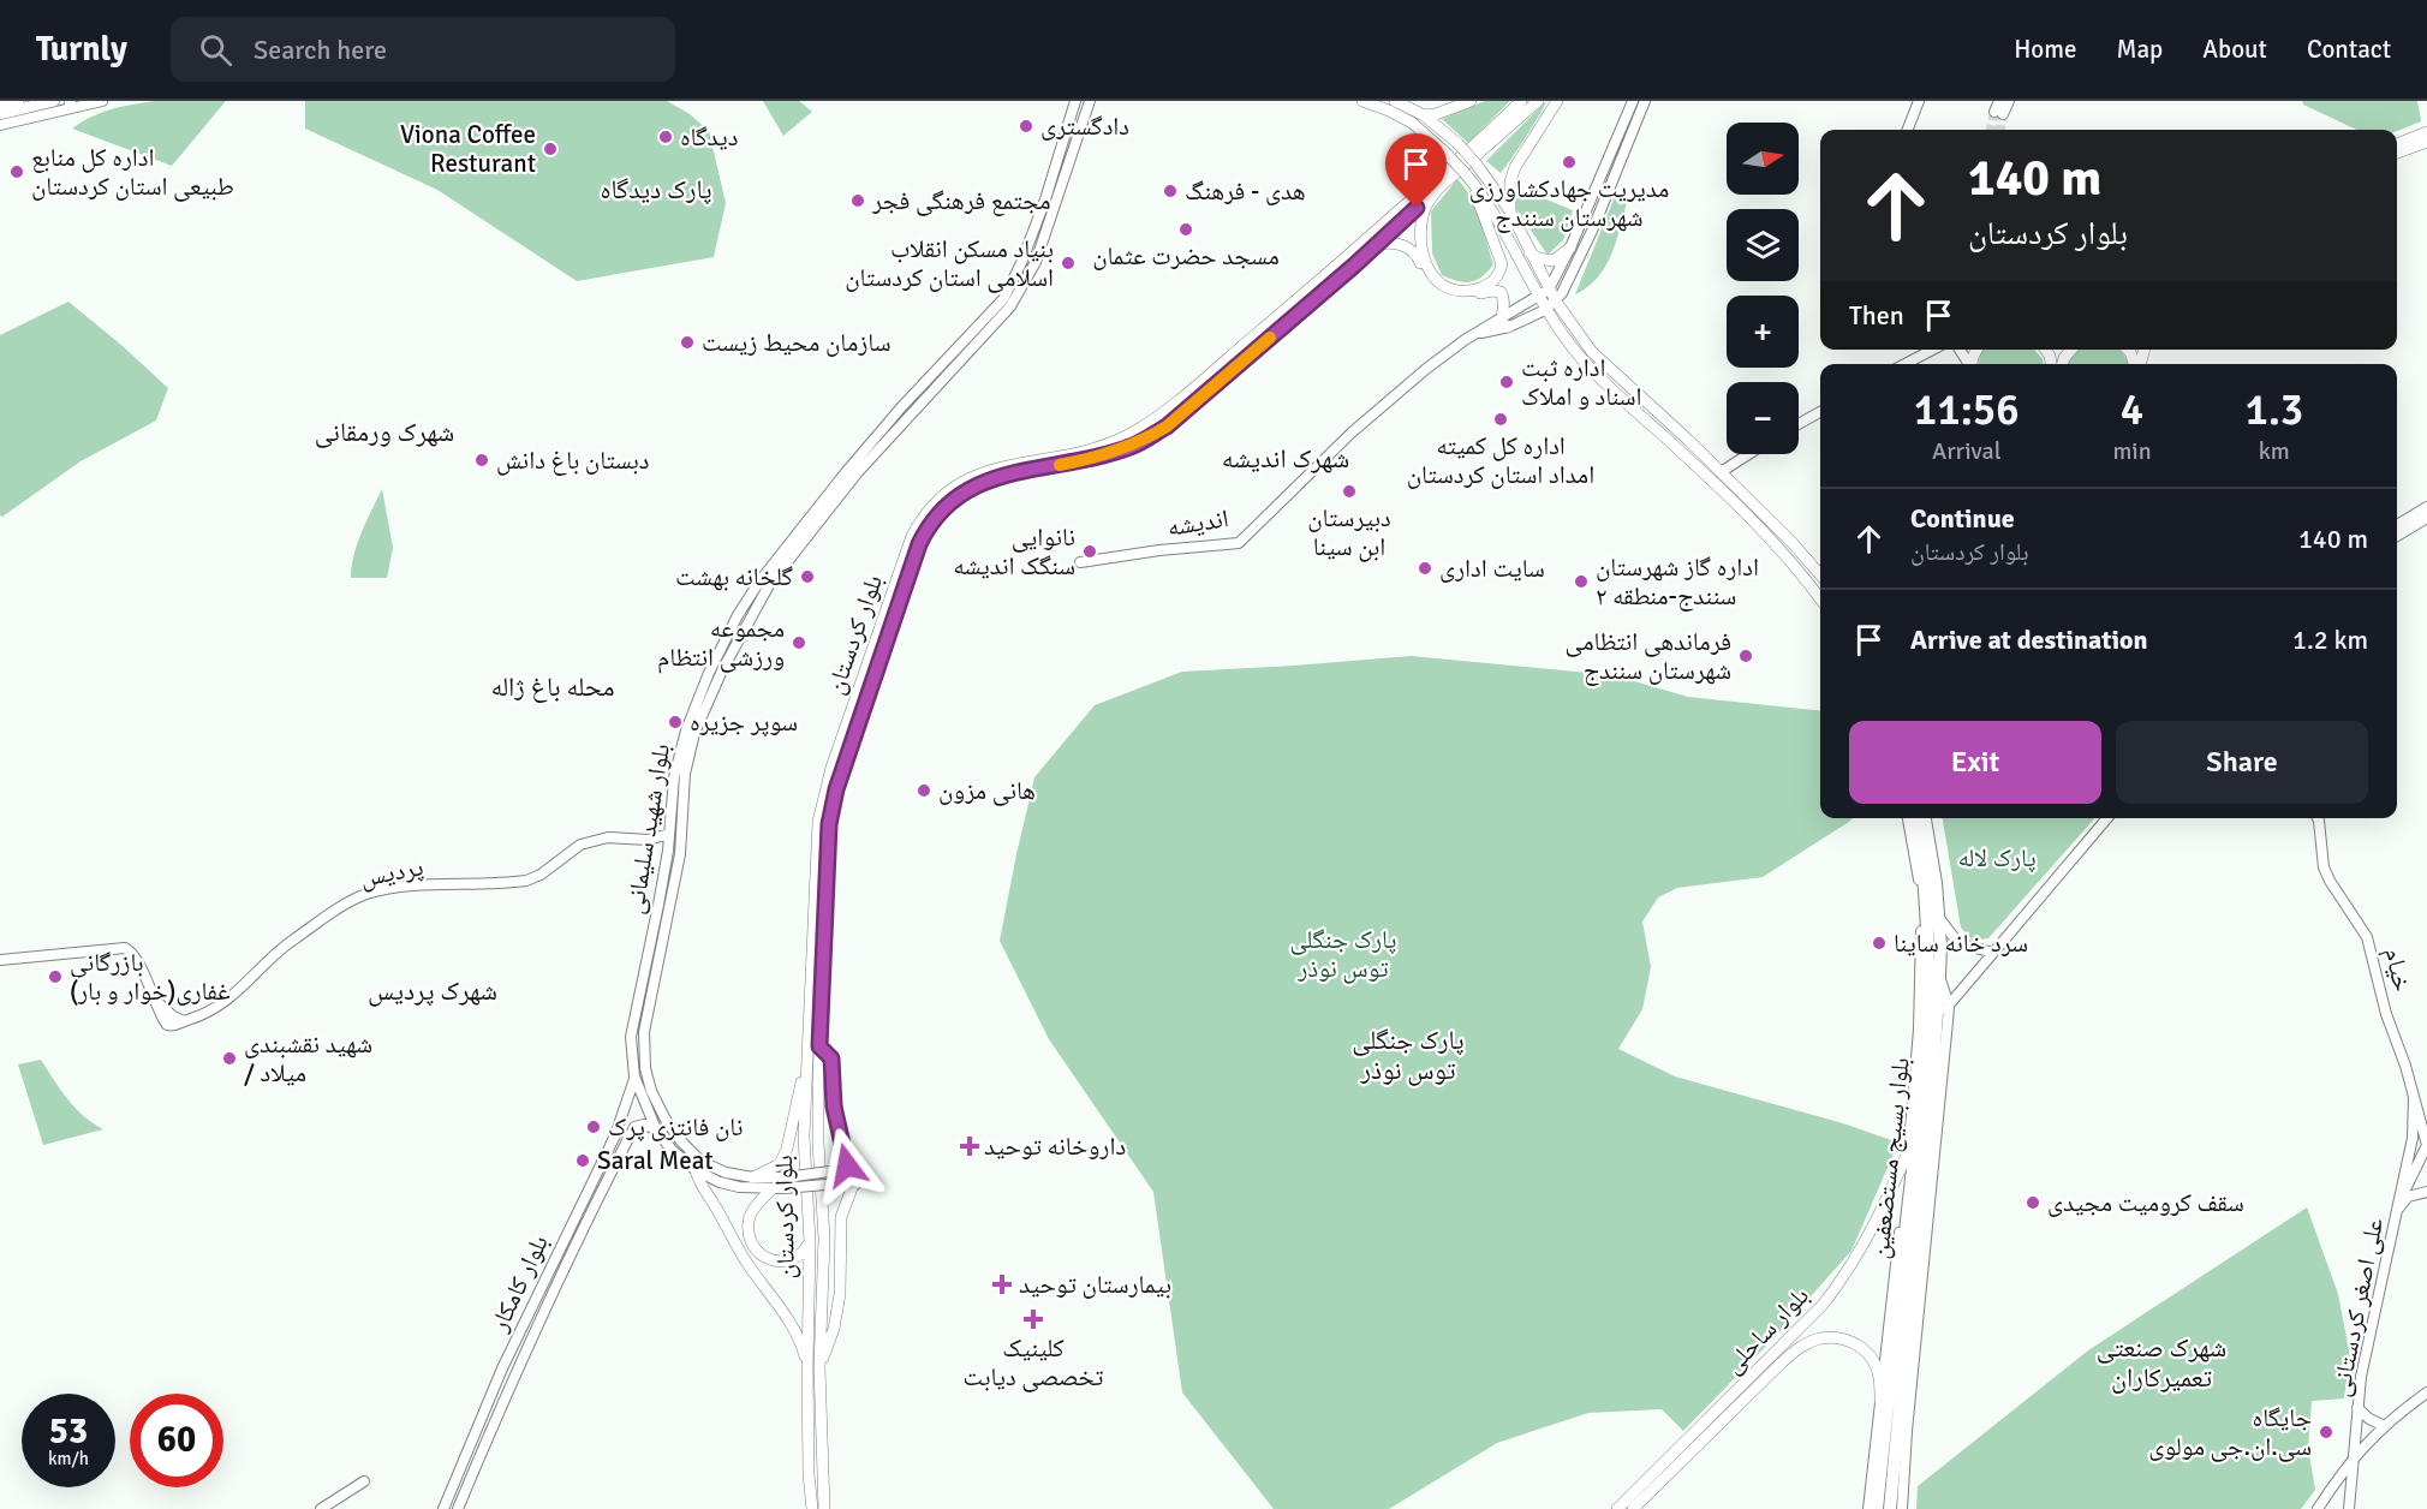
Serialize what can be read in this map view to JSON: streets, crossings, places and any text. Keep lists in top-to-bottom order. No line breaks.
{"streets":{"highway":["بلوار بسیج مستضعفین"],"main road":["اندیشه","بلوار کردستان","بلوار شهید سلیمانی","پردیس","خیام","بلوار کامکار","علی اصغر کردستانی","بلوار ساحلی"]},"crossings":[["بلوار شهید سلیمانی","پردیس"],["بلوار شهید سلیمانی","بلوار کامکار"]],"districts":["پارک دیدگاه","شهرک ورمقانی","شهرک اندیشه","محله باغ ژاله","شهرک پردیس","پارک جنگلی توس نوذر","شهرک صنعتی تعمیرکاران"],"parks":["پارک لاله","پارک جنگلی توس نوذر"],"places":{"other":["دادگستری","دیدگاه","Viona Coffee Resturant","مدیریت جهادکشاورزی شهرستان سنندج","اداره کل منابع طبیعی استان کردستان","هدی - فرهنگ","مجتمع فرهنگی فجر","مسجد حضرت عثمان","بنیاد مسکن انقلاب اسلامی استان کردستان","سازمان محیط زیست","اداره ثبت اسناد و املاک","اداره کل کمیته امداد استان کردستان","دبستان باغ دانش","دبیرستان ابن سینا","نانوایی سنگک اندیشه","سایت اداری","گلخانه بهشت","اداره گاز شهرستان سنندج-منطقه ۲","مجموعه ورزشی انتظام","فرماندهی انتظامی شهرستان سنندج","سوپر جزیره","هانی مزون","سرد خانه ساینا","بازرگانی غفاری(خوار و بار)","شهید نقشبندی / میلاد","نان فانتزی پرک","Saral Meat","سقف کرومیت مجیدی","جایگاه سی.ان.جی مولوی"],"health":["داروخانه توحید","بیمارستان توحید","کلینیک تخصصی دیابت"]},"north":"right","page":{"header":"Turnly","search":"Search here","nav":["Home","Map","About","Contact"],"map_buttons":["+","−"],"turn":["140 m","بلوار کردستان"],"then":"Then","eta":["11:56","Arrival","4","min","1.3","km"],"list":[{"name":"Continue","note":"بلوار کردستان","value":"140 m"},{"name":"Arrive at destination","value":"1.2 km"}],"buttons":["Exit","Share"],"speed":"53 km/h","limit":"60"}}
